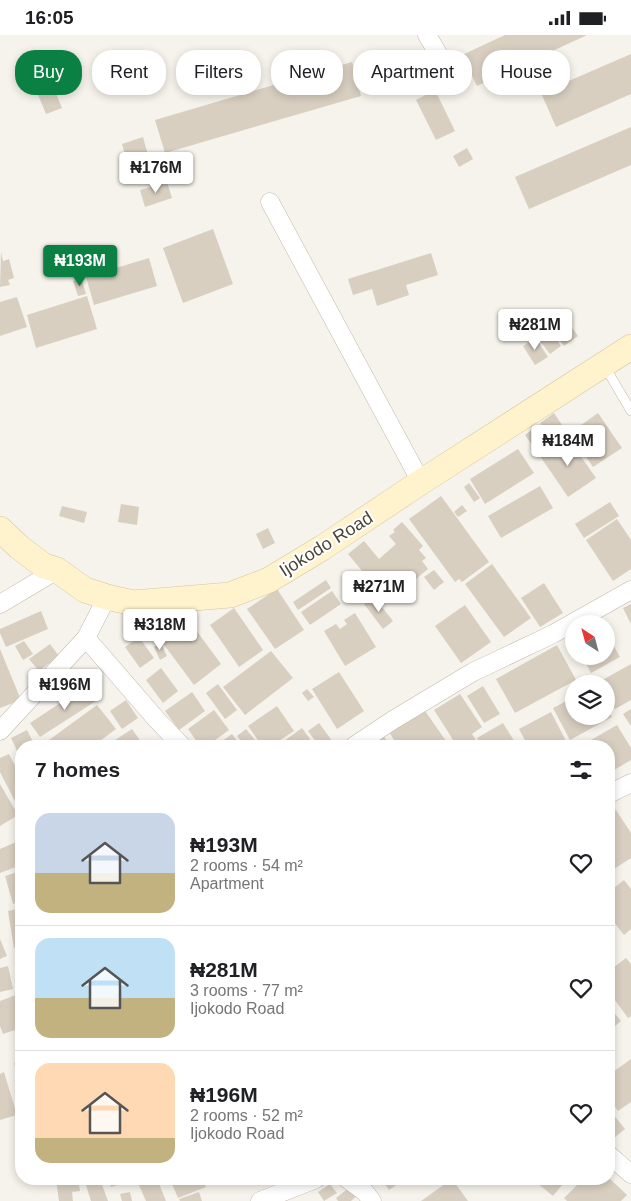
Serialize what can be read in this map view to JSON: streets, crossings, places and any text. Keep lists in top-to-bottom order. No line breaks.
{"streets":{"main road":["Ijokodo Road"]},"north":"top left","page":{"status":"16:05","chip":["Buy","Rent","Filters","New","Apartment","House"],"price":["₦176M","₦193M","₦281M","₦184M","₦271M","₦318M","₦196M"],"heading":"7 homes","list":[{"name":"₦193M","note":"2 rooms · 54 m² · Apartment"},{"name":"₦281M","note":"3 rooms · 77 m² · Ijokodo Road"},{"name":"₦196M","note":"2 rooms · 52 m² · Ijokodo Road"}]}}
